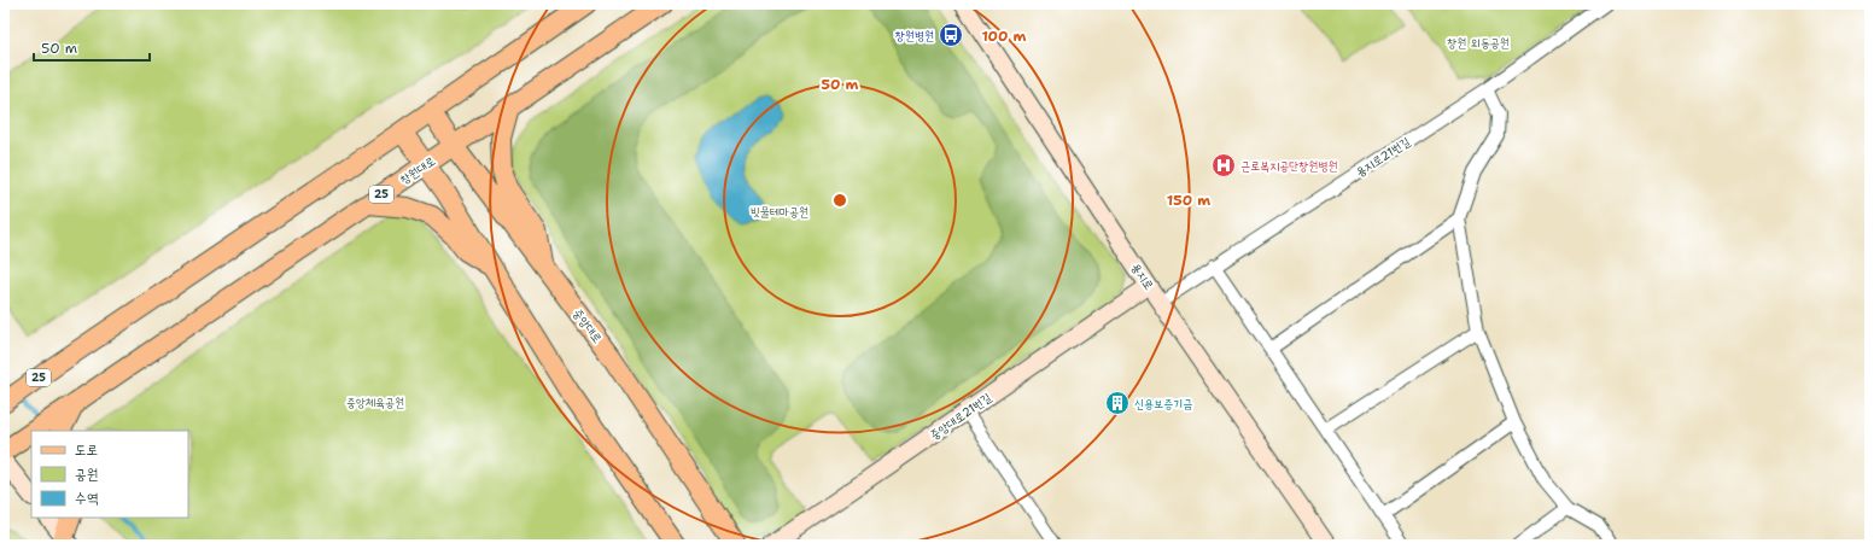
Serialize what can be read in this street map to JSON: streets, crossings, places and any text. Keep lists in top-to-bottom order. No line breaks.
{"streets":{"main road":["창원대로","25","용지로","중앙대로","중앙대로21번길"],"street":["용지로21번길"]},"crossings":[["용지로21번길","용지로"],["창원대로","25"],["창원대로","중앙대로"],["25","중앙대로"],["용지로","중앙대로21번길"]],"parks":["창원 외동공원","빗물테마공원","중앙체육공원"],"places":{"bus stop":["창원병원"],"hospital":["근로복지공단창원병원"],"building":["신용보증기금"]},"legend":["도로","공원","수역"],"scale_bar":"50 m","rings":["100 m","50 m","150 m"]}
